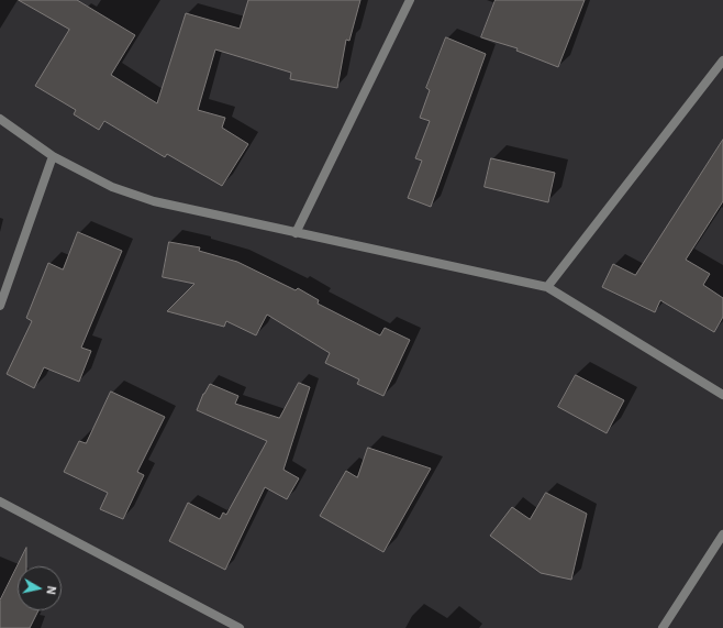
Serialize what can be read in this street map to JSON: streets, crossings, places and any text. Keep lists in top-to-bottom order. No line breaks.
{"north":"right"}
